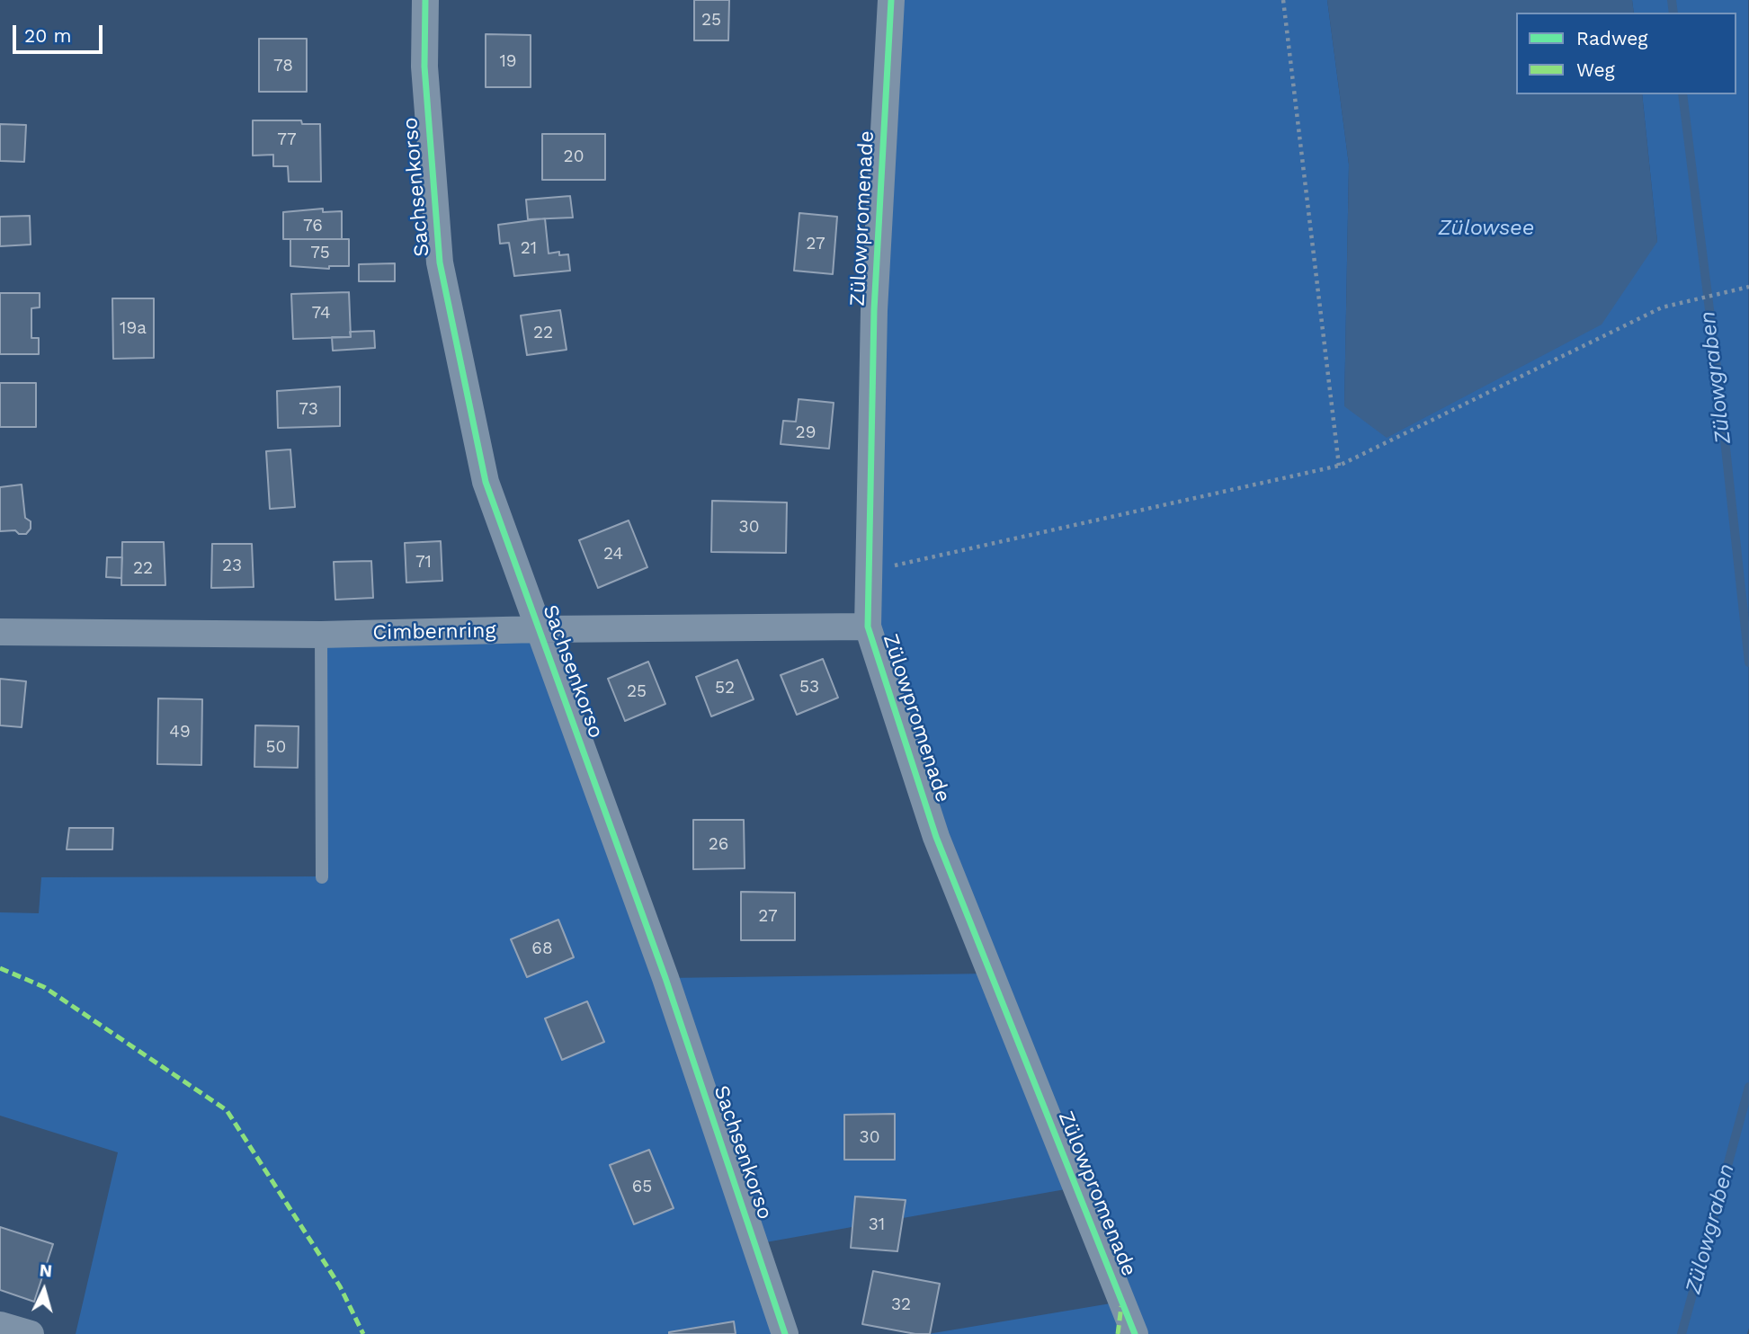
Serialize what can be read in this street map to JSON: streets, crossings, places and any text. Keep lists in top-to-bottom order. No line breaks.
{"streets":{"street":["Sachsenkorso","Zülowpromenade","Cimbernring"]},"crossings":[["Sachsenkorso","Cimbernring"],["Zülowpromenade","Cimbernring"]],"water":["Zülowsee","Zülowgraben"],"house_numbers":["25","19","78","77","20","76","27","21","75","74","19a","22","73","29","30","24","71","23","22","53","52","25","49","50","26","27","68","30","65","31","32"],"legend":["Radweg","Weg"],"scale_bar":"20 m","north":"top"}
